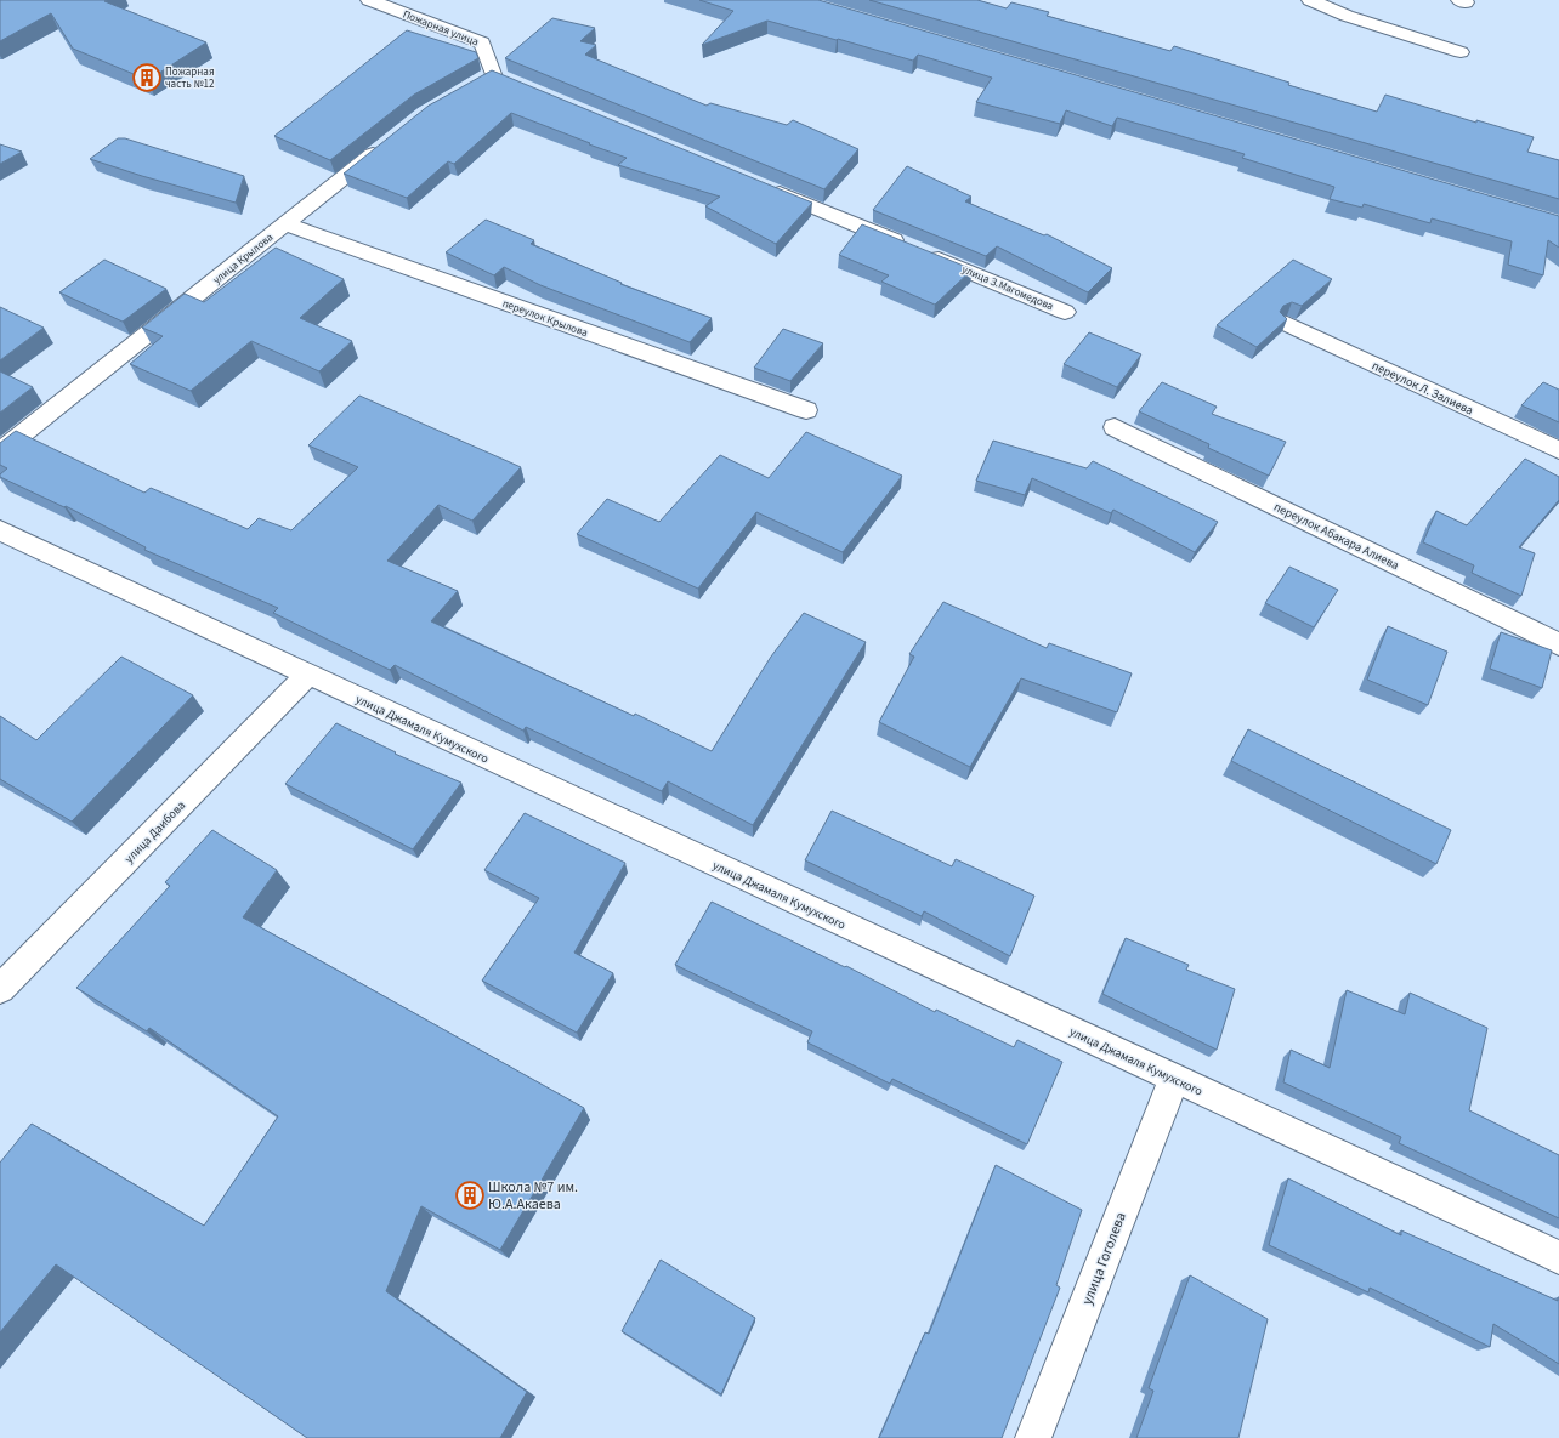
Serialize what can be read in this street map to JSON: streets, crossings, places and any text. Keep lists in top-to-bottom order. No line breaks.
{"streets":{"street":["Пожарная улица","улица Крылова","улица З.Магомедова","переулок Крылова","переулок Л. Залиева","переулок Абакара Алиева","улица Джамаля Кумухского","улица Даибова","улица Гоголева"]},"crossings":[["улица Крылова","переулок Крылова"],["улица Джамаля Кумухского","улица Даибова"],["улица Джамаля Кумухского","улица Гоголева"]],"places":{"building":["Пожарная часть №12","Школа №7 им. Ю.А.Акаева"]}}
